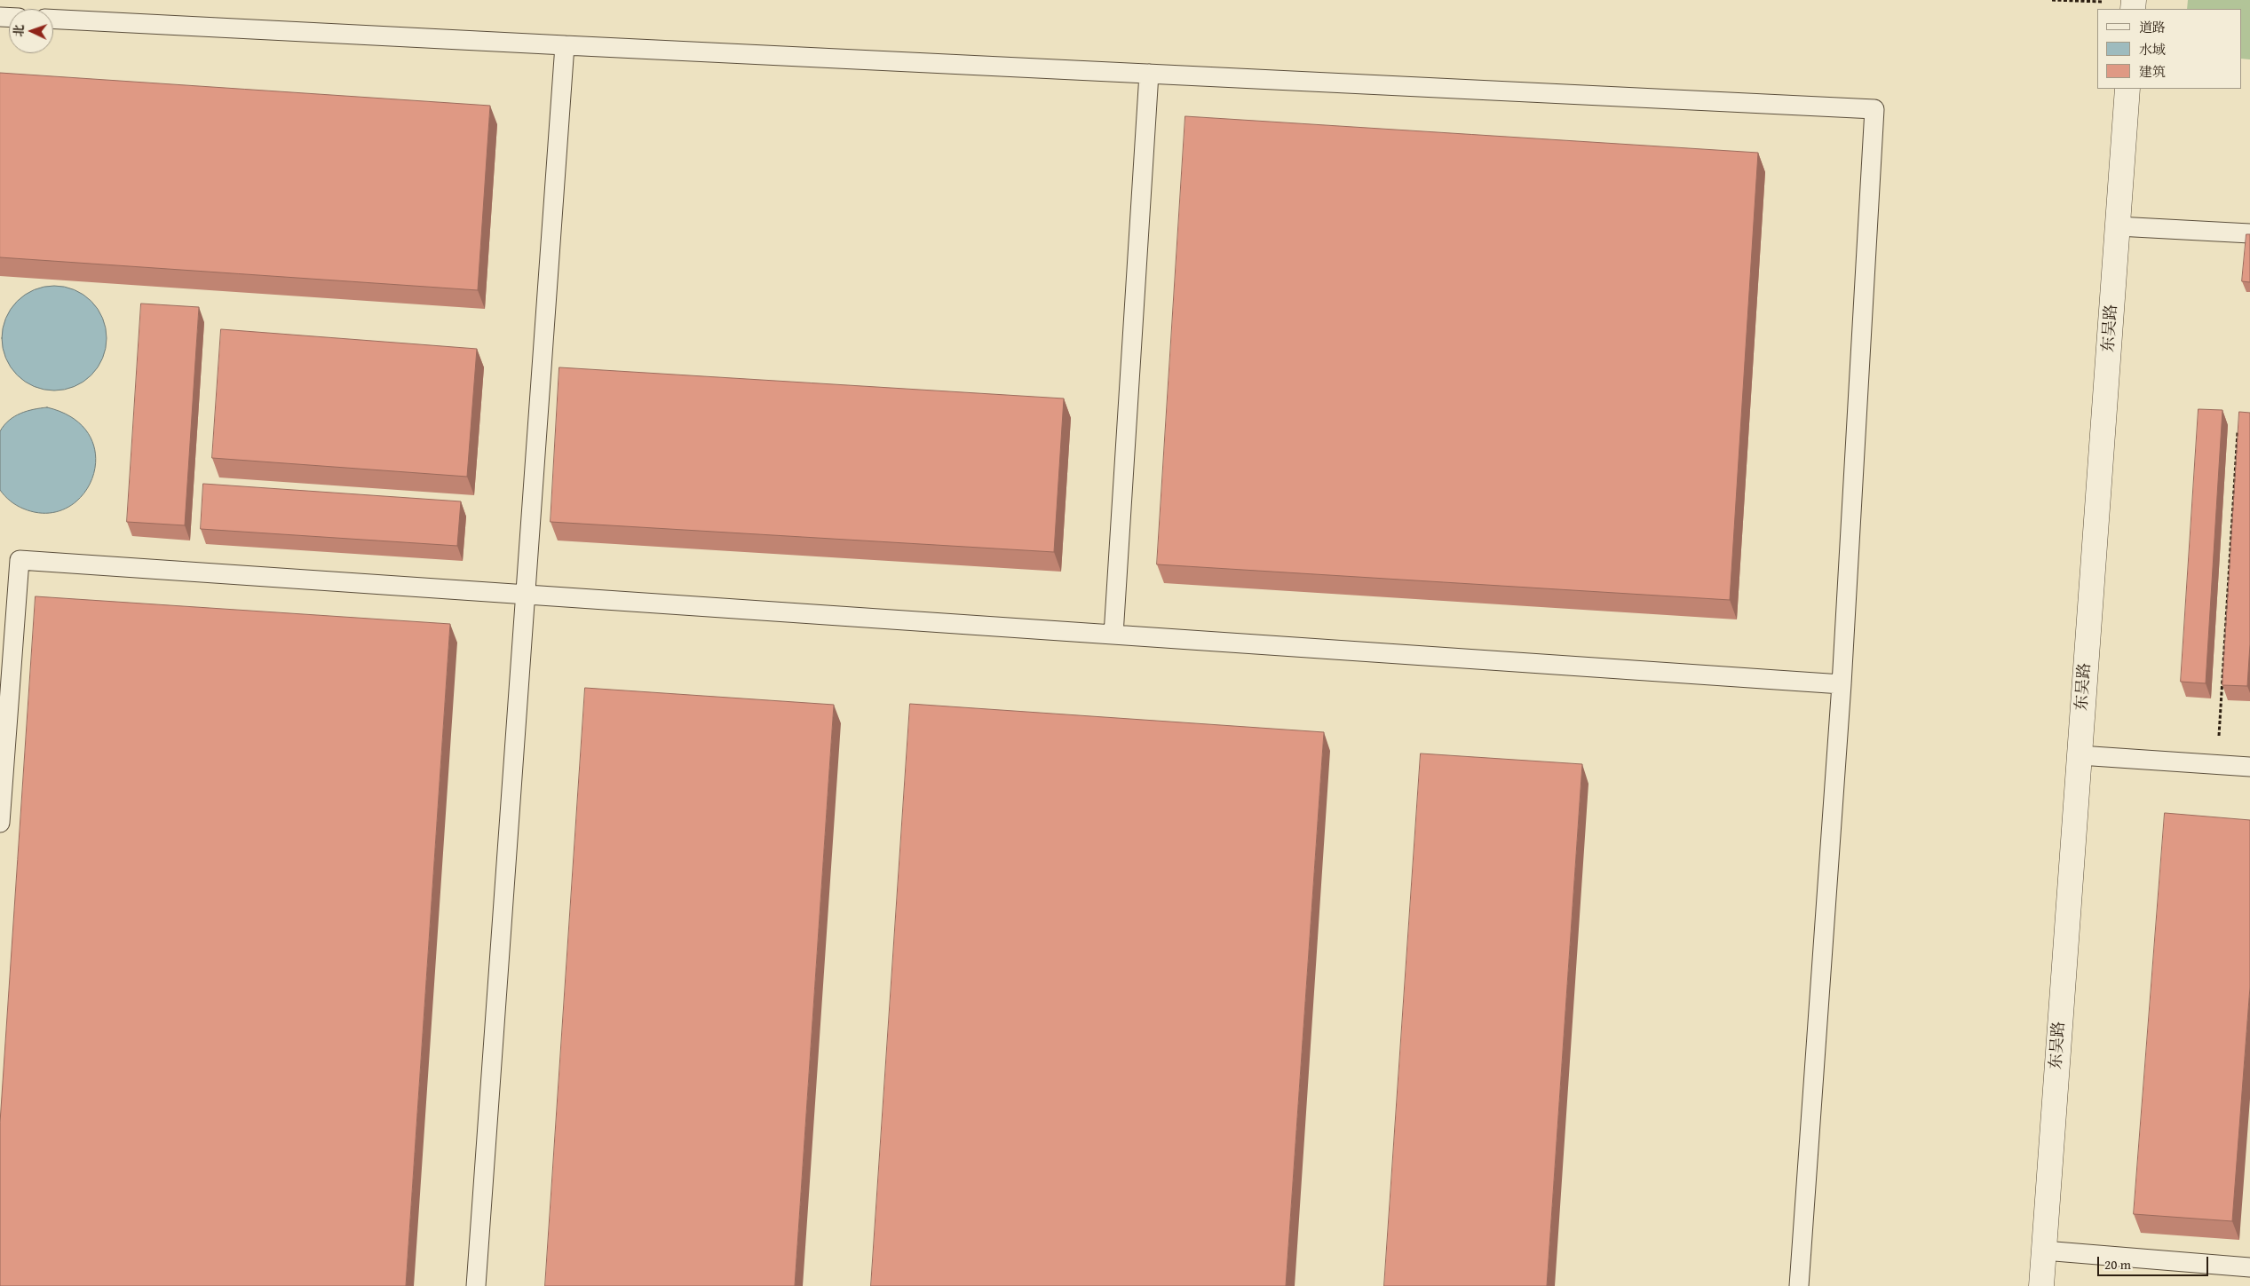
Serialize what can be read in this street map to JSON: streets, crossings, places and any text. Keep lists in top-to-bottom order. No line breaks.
{"streets":{"street":["东吴路"]},"legend":["道路","水域","建筑"],"scale_bar":"20 m","north":"left"}
